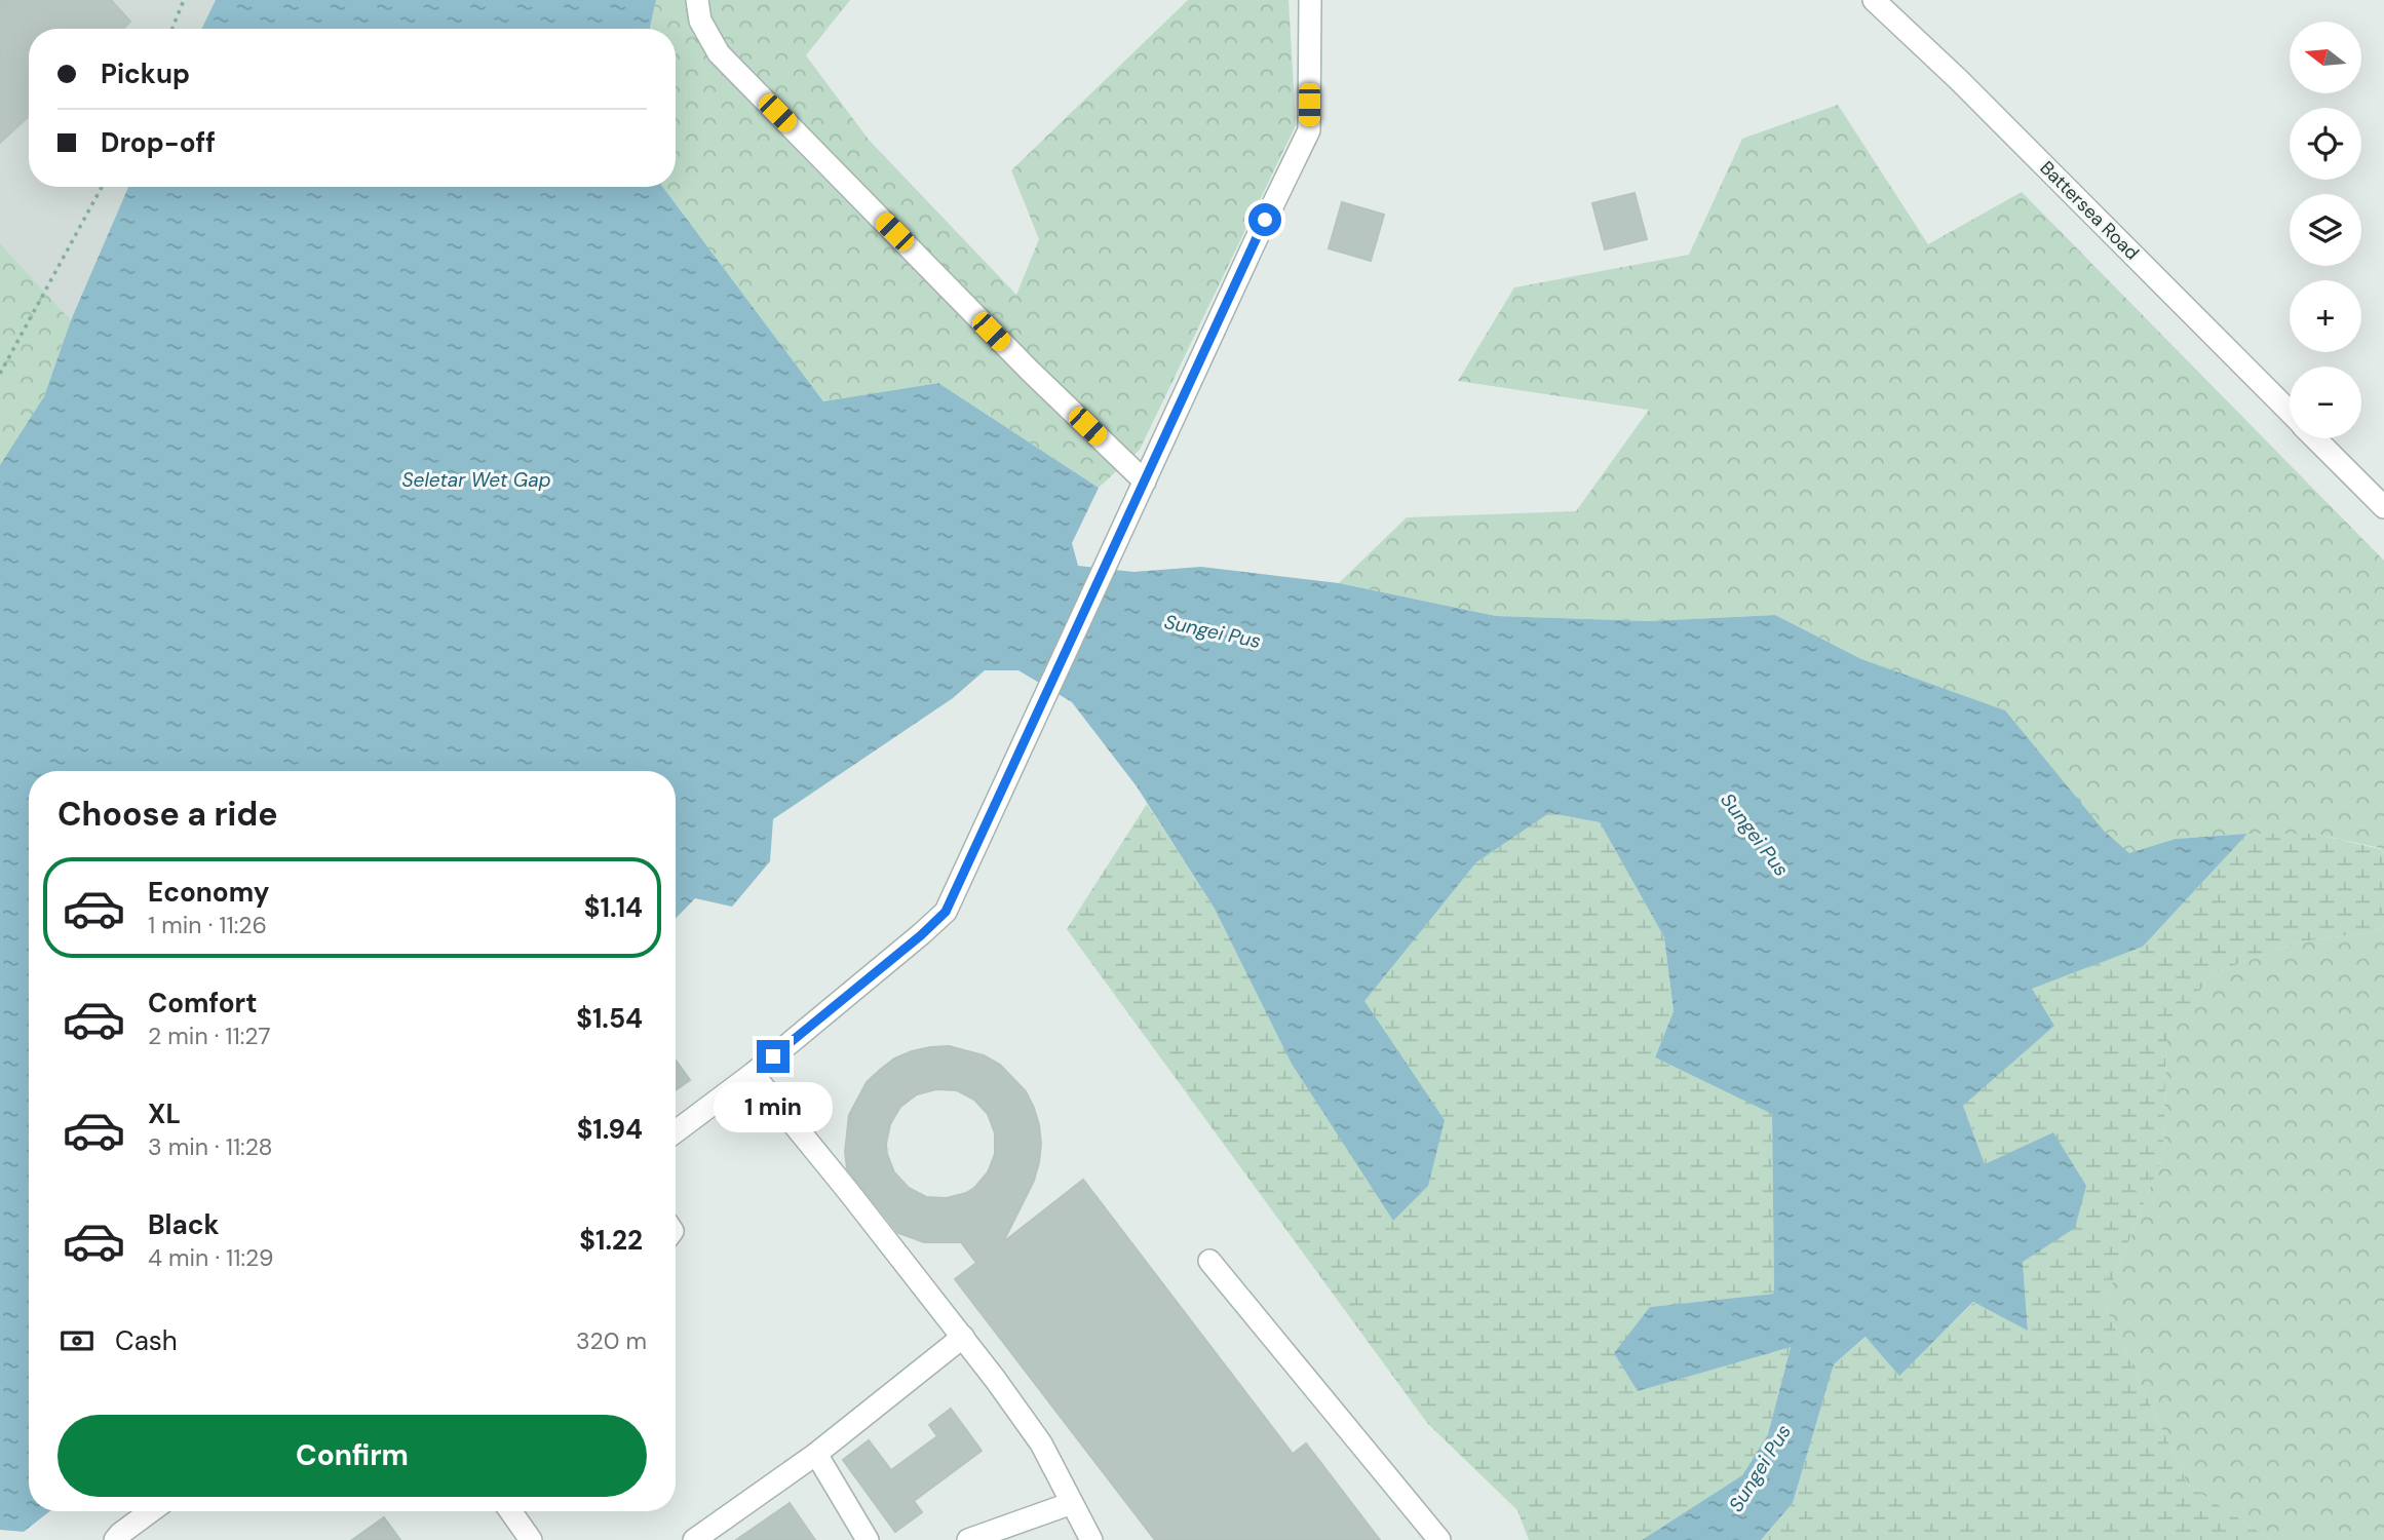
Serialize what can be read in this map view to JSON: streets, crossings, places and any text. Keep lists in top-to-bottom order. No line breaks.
{"streets":{"lane":["Battersea Road"]},"water":["Seletar Wet Gap","Sungei Pus"],"north":"left","page":{"map_buttons":["+","−"],"banner":["Pickup","Drop-off"],"heading":"Choose a ride","list":[{"name":"Economy","note":"1 min · 11:26","value":"$1.14"},{"name":"Comfort","note":"2 min · 11:27","value":"$1.54"},{"name":"XL","note":"3 min · 11:28","value":"$1.94"},{"name":"Black","note":"4 min · 11:29","value":"$1.22"}],"bubble":"1 min","pay":["Cash","320 m"],"buttons":"Confirm"}}
